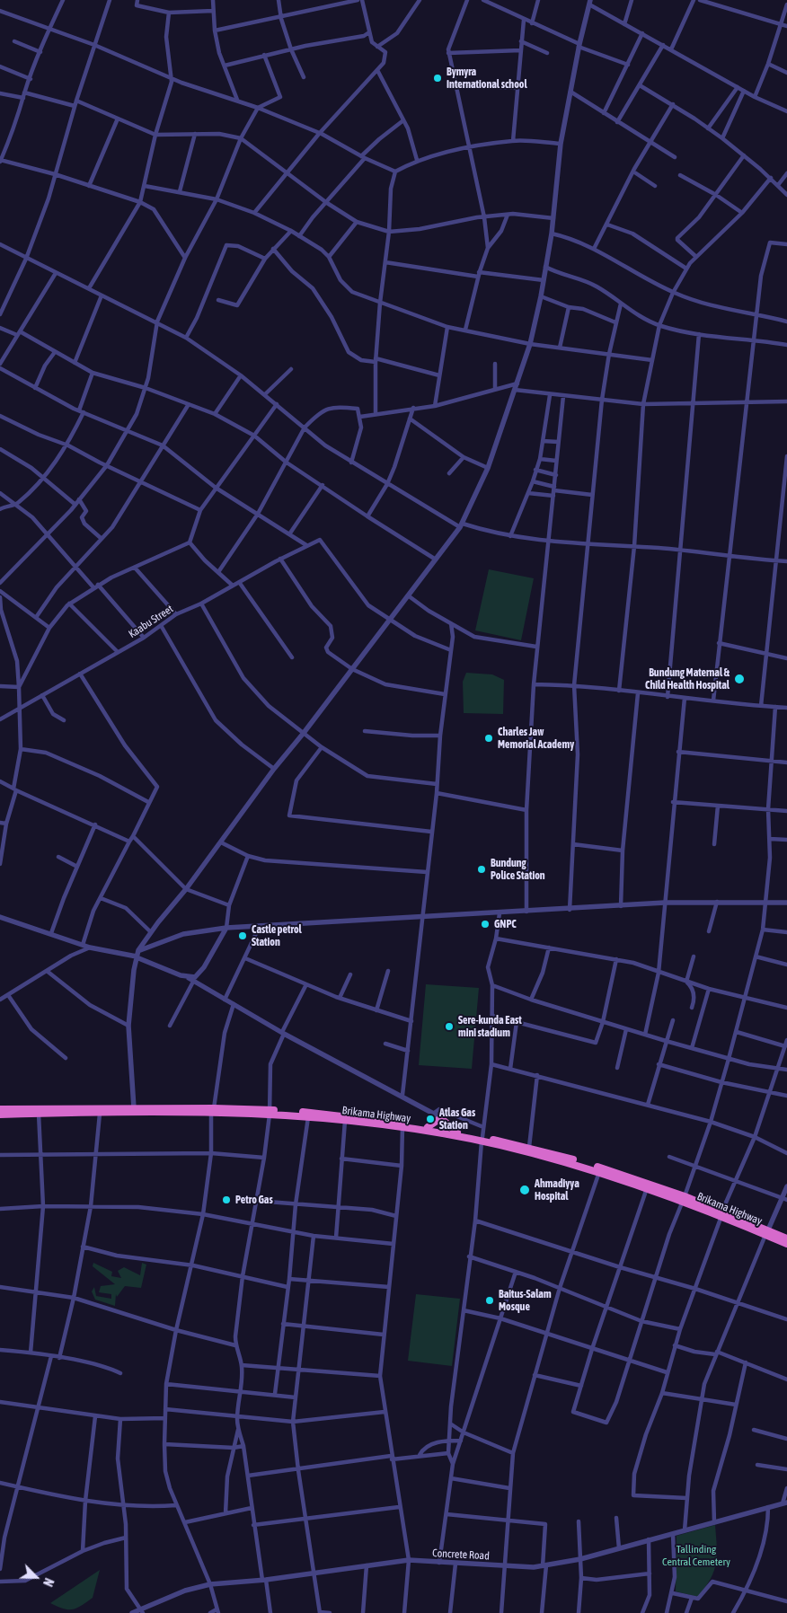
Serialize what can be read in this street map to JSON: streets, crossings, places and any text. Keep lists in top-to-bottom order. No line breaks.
{"streets":{"highway":["Brikama Highway"],"street":["Kaabu Street","Concrete Road"]},"parks":["Tallinding Central Cemetery"],"places":["Bymyra International school","Bundung Maternal & Child Health Hospital","Charles Jaw Memorial Academy","Bundung Police Station","GNPC","Castle petrol Station","Sere-kunda East mini stadium","Atlas Gas Station","Ahmadiyya Hospital","Petro Gas","Baitus-Salam Mosque"],"north":"bottom right"}
